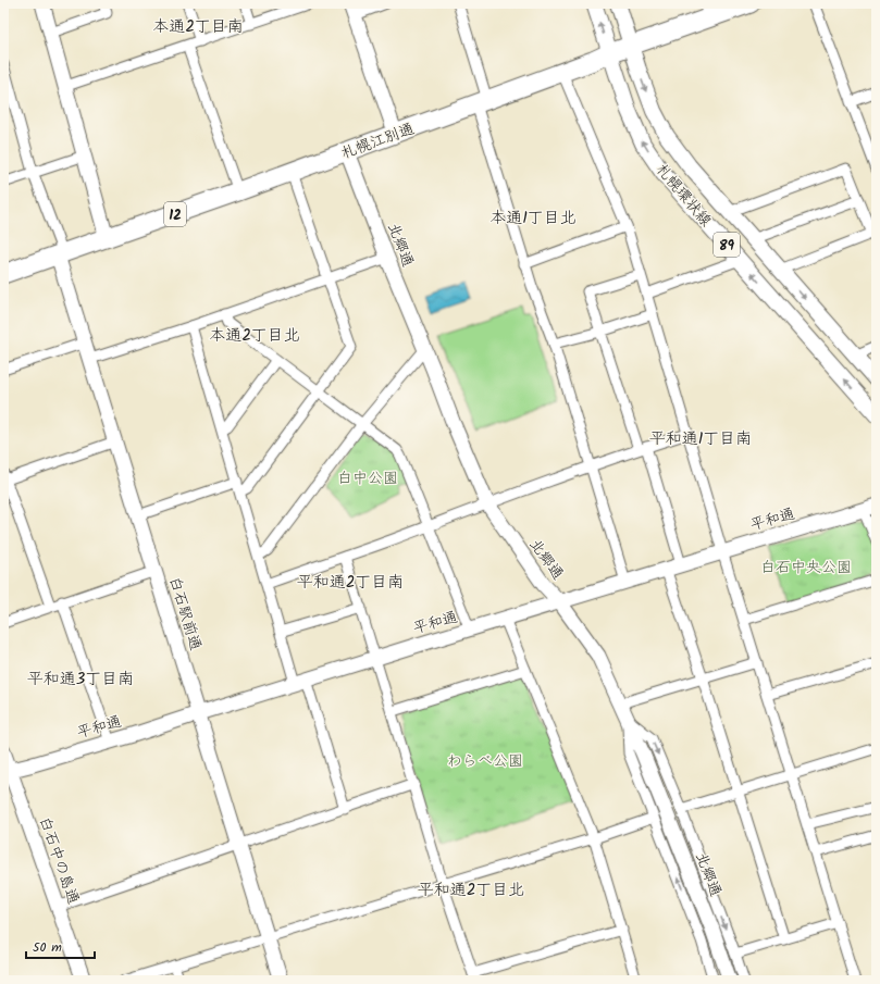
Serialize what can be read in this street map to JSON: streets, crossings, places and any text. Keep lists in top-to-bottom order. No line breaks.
{"streets":{"highway":["札幌江別通","12"],"main road":["札幌環状線","89"],"street":["北郷通","平和通","白石駅前通","白石中の島通"]},"crossings":[["札幌江別通","札幌環状線"],["札幌江別通","北郷通"],["札幌江別通","白石駅前通"],["北郷通","平和通"],["平和通","白石駅前通"],["平和通","白石中の島通"]],"districts":["本通2丁目南","本通1丁目北","本通2丁目北","平和通1丁目南","平和通2丁目南","平和通3丁目南","平和通2丁目北"],"parks":["白中公園","白石中央公園","わらべ公園"],"scale_bar":"50 m"}
